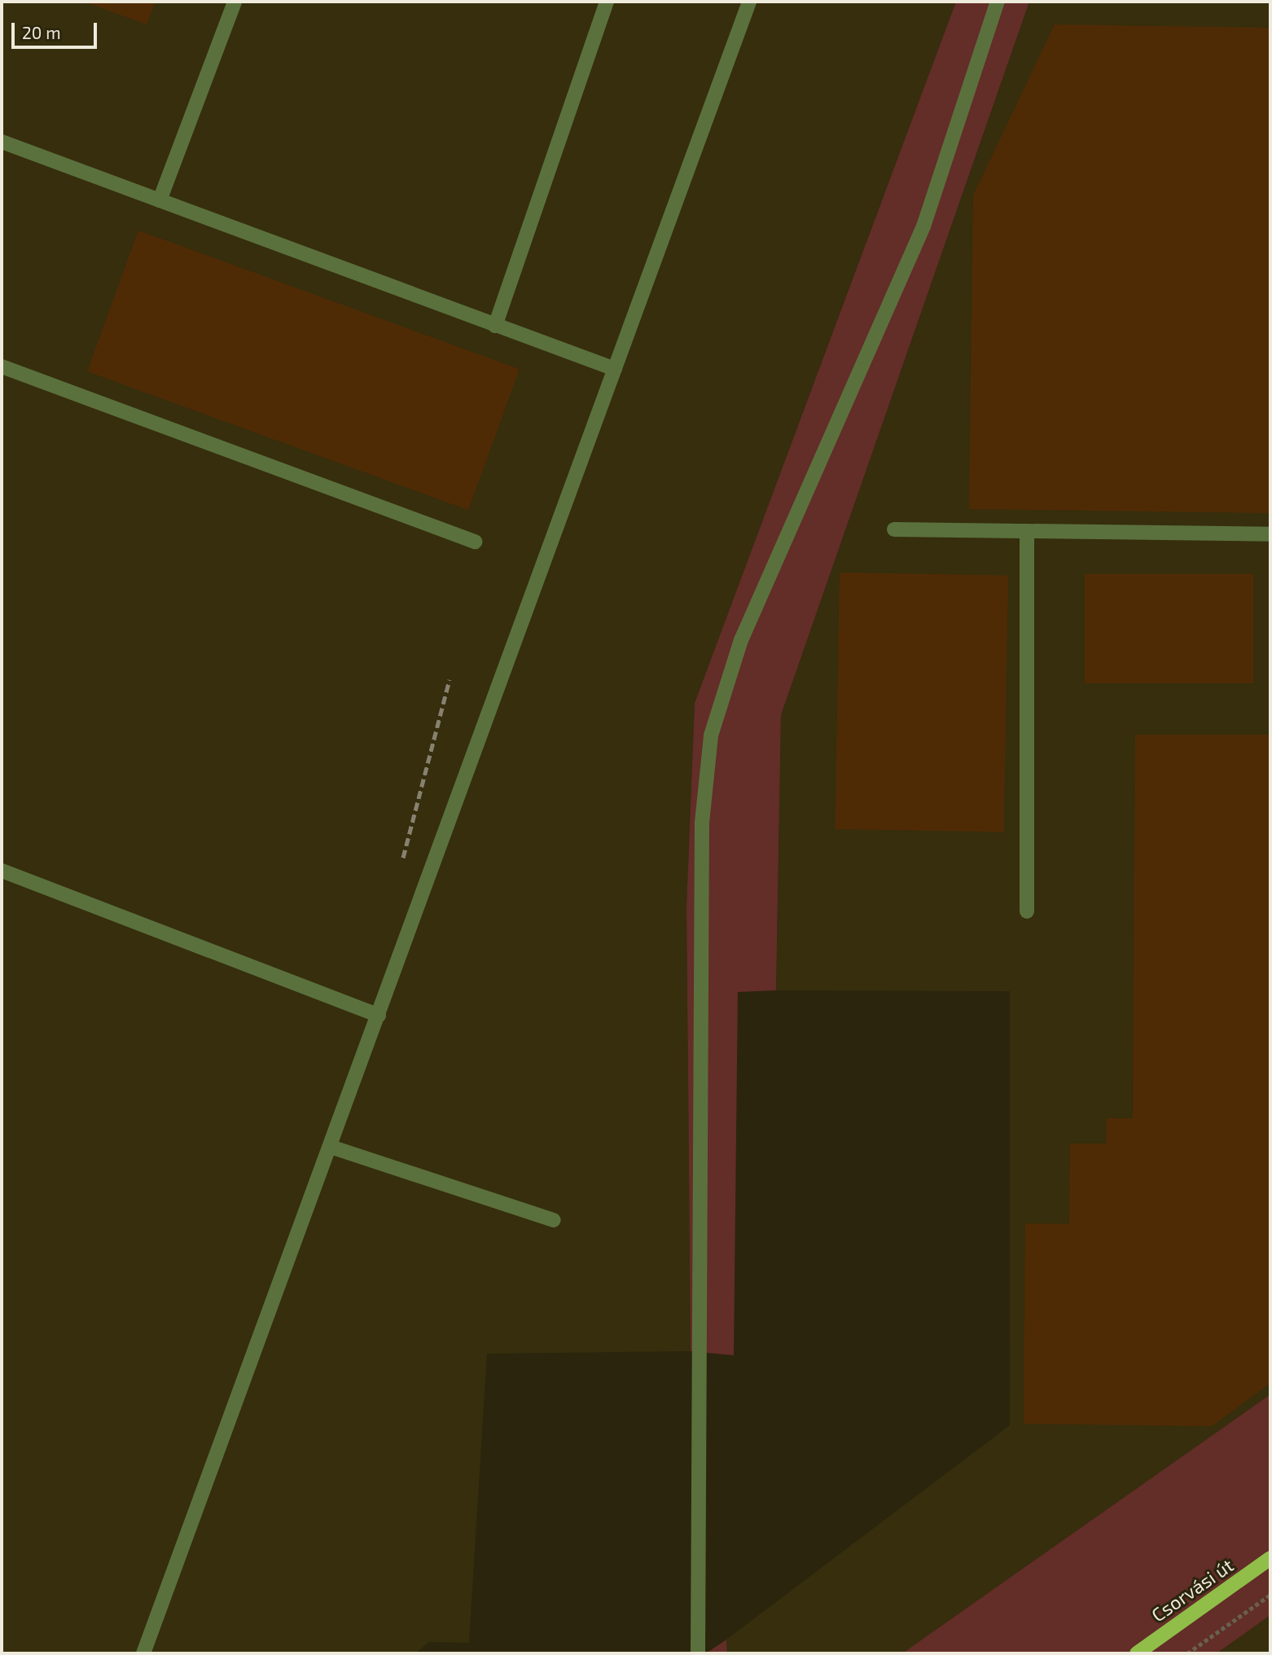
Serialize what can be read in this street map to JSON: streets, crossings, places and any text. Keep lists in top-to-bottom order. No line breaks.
{"streets":{"main road":["Csorvási út"]},"scale_bar":"20 m"}
